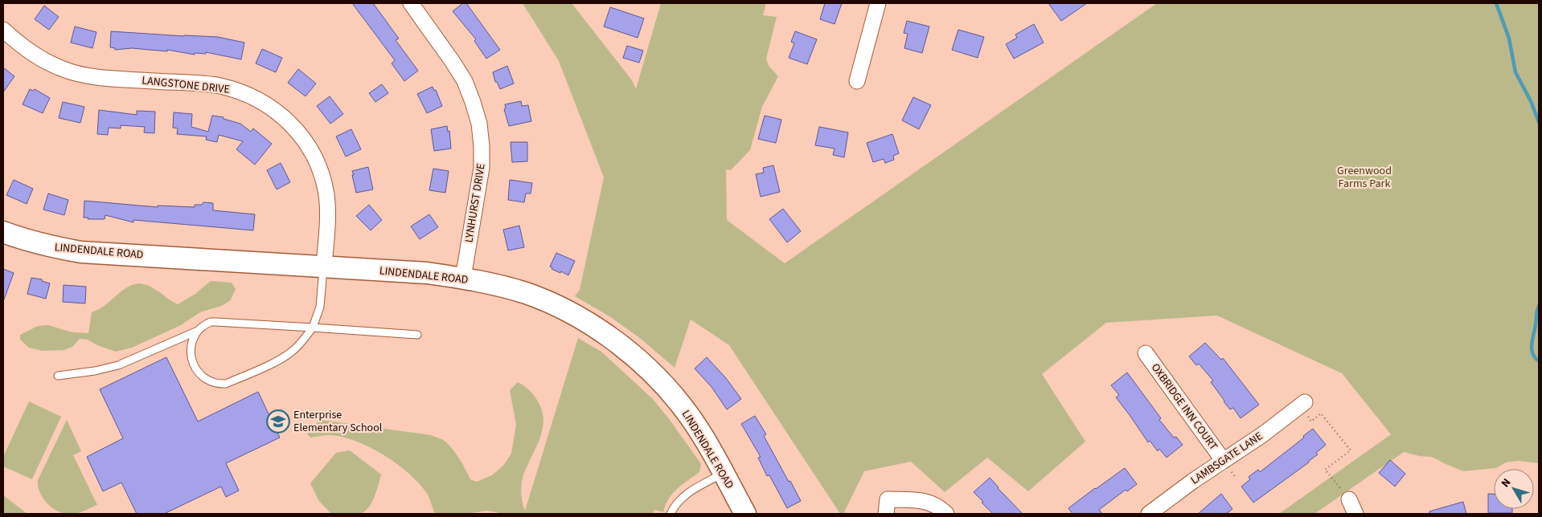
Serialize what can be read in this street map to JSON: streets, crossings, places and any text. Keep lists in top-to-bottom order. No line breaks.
{"streets":{"street":["LANGSTONE DRIVE","LYNHURST DRIVE","LINDENDALE ROAD","OXBRIDGE INN COURT","LAMBSGATE LANE"]},"crossings":[["LANGSTONE DRIVE","LINDENDALE ROAD"],["LYNHURST DRIVE","LINDENDALE ROAD"],["OXBRIDGE INN COURT","LAMBSGATE LANE"]],"parks":["Greenwood Farms Park"],"places":{"school or university":["Enterprise Elementary School"]},"north":"top left"}
